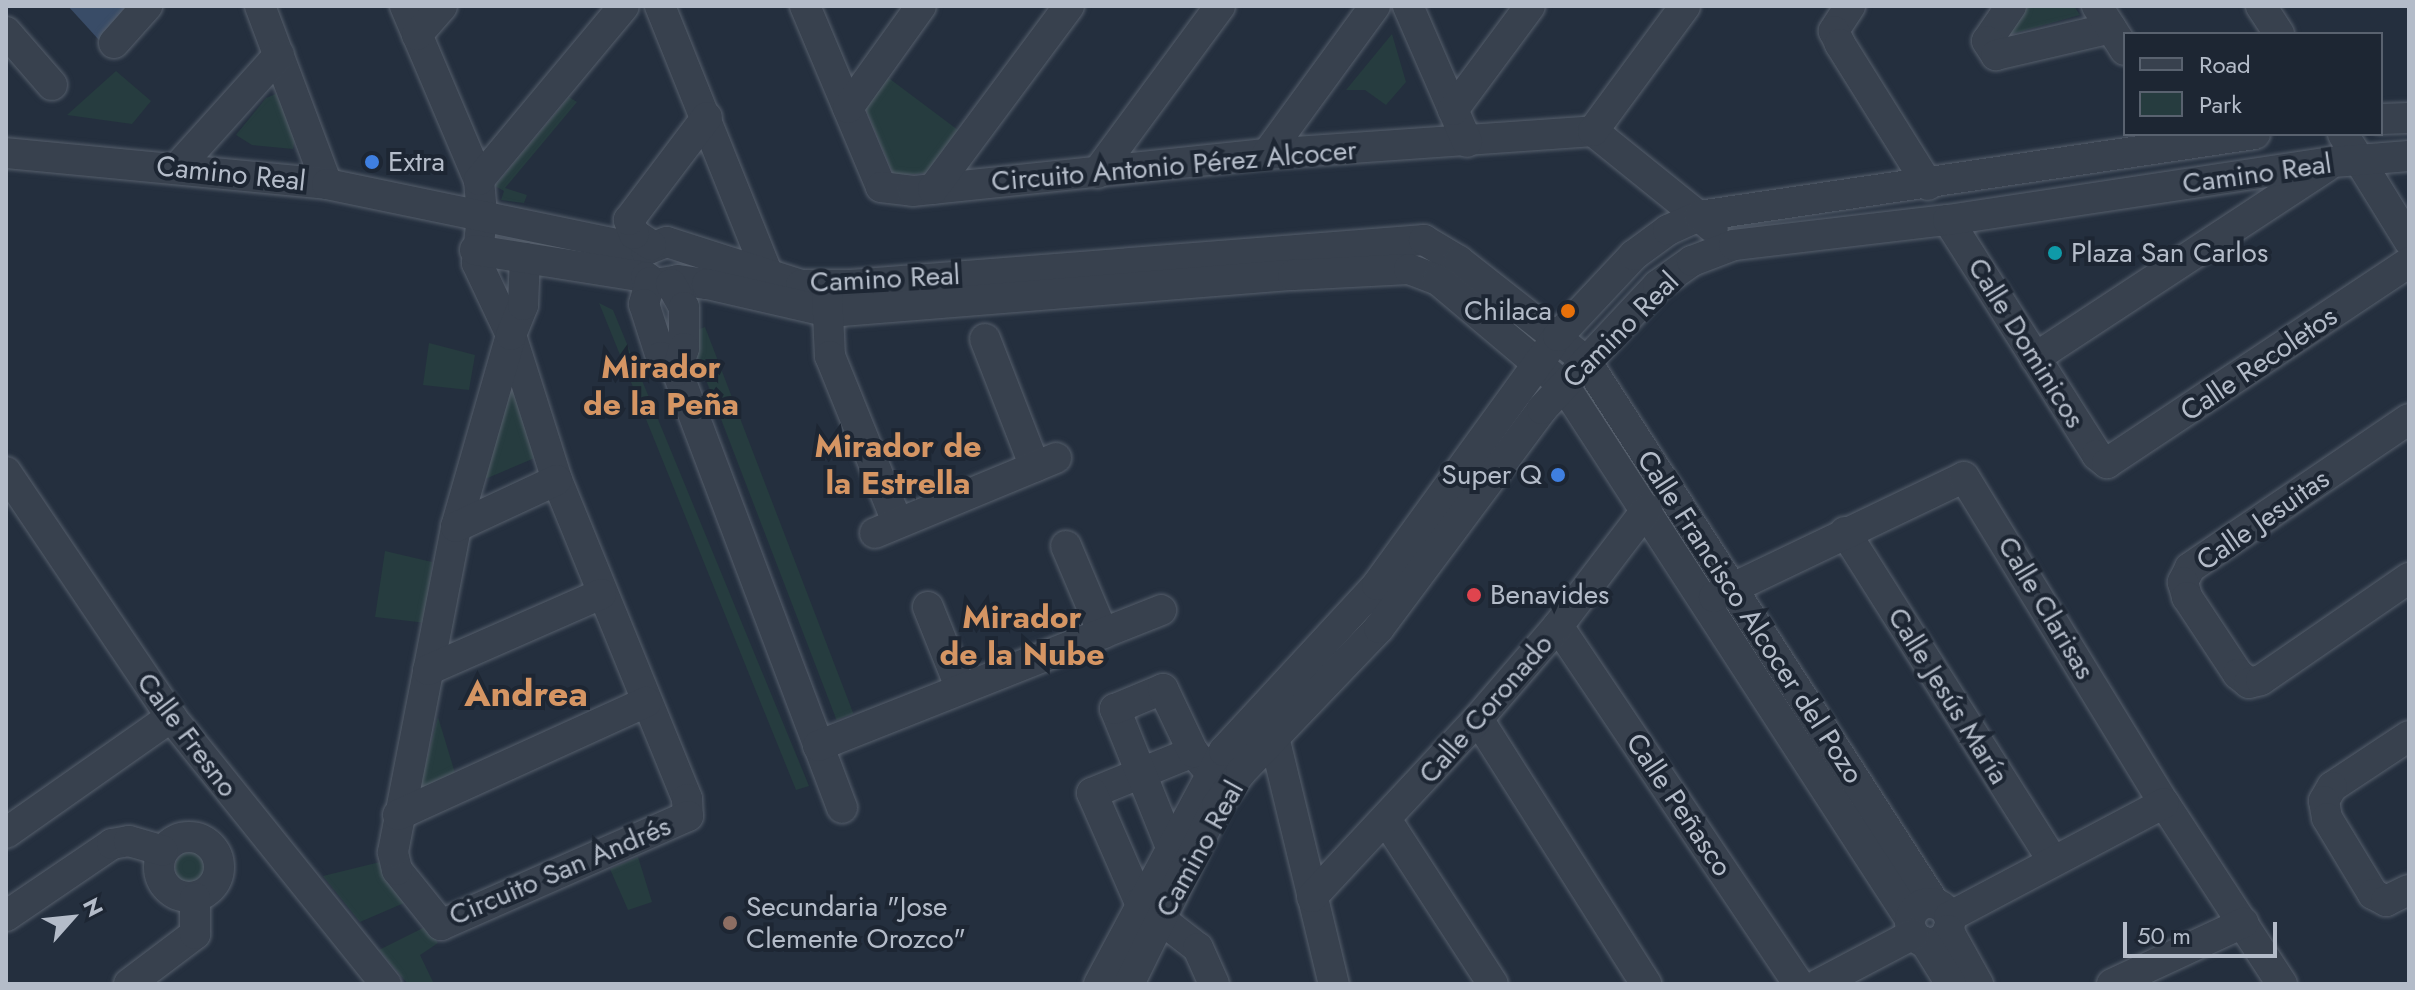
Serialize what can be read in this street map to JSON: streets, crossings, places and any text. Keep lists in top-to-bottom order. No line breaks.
{"streets":{"street":["Circuito Antonio Pérez Alcocer","Camino Real","Calle Dominicos","Calle Recoletos","Calle Jesuitas","Calle Clarisas","Calle Francisco Alcocer del Pozo","Calle Jesús María","Calle Coronado","Calle Fresno","Calle Peñasco","Circuito San Andrés"]},"crossings":[["Camino Real","Calle Dominicos"],["Camino Real","Calle Francisco Alcocer del Pozo"],["Camino Real","Circuito San Andrés"],["Calle Dominicos","Calle Recoletos"],["Calle Clarisas","Calle Francisco Alcocer del Pozo"],["Calle Clarisas","Calle Jesús María"],["Calle Francisco Alcocer del Pozo","Calle Coronado"],["Calle Coronado","Calle Peñasco"]],"districts":["Mirador de la Peña","Mirador de la Estrella","Mirador de la Nube","Andrea"],"places":["Extra","Plaza San Carlos","Chilaca","Super Q","Benavides","Secundaria \"Jose Clemente Orozco\""],"legend":["Road","Park"],"scale_bar":"50 m","north":"top right"}
